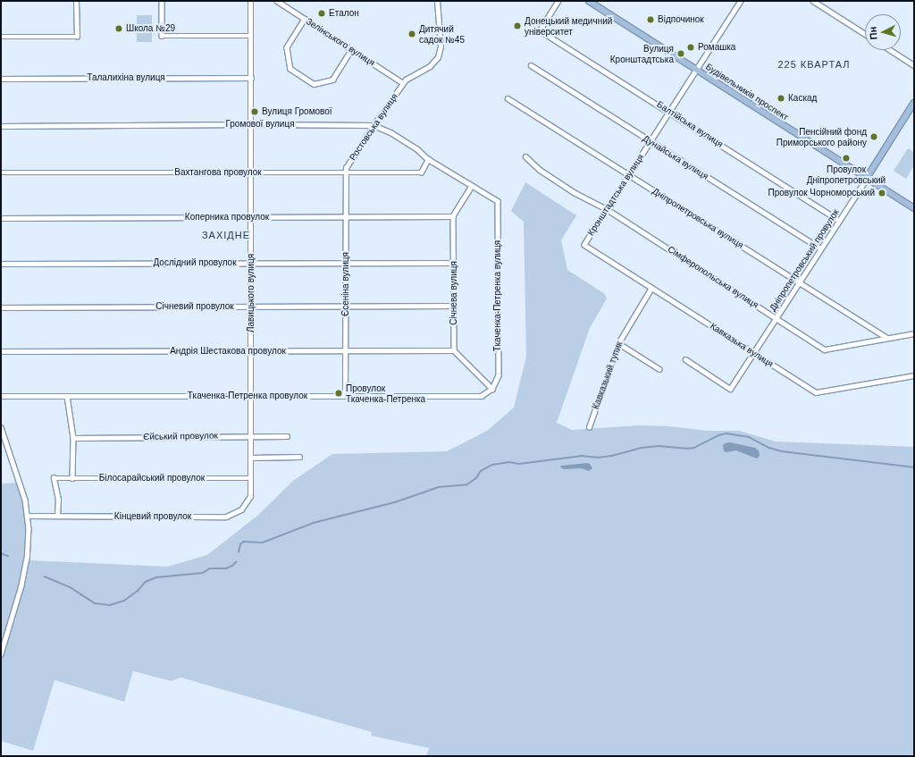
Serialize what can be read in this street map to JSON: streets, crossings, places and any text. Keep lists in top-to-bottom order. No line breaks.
{"streets":{"main road":["Будівельників проспект","Дніпропетровський провулок"],"street":["Зелінського вулиця","Талалихіна вулиця","Громової вулиця","Балтійська вулиця","Ростовська вулиця","Дунайська вулиця","Вахтангова провулок","Кронштадтська вулиця","Коперника провулок","Дніпропетровська вулиця","Дослідний провулок","Сімферопольська вулиця","Єсеніна вулиця","Лавицького вулиця","Січнева вулиця","Ткаченка-Петренка вулиця","Січневий провулок","Кавказька вулиця","Андрія Шестакова провулок","Кавказький тупик","Ткаченка-Петренка провулок","Єйський провулок","Білосарайський провулок","Кінцевий провулок"]},"crossings":[["Зелінського вулиця","Ростовська вулиця"],["Талалихіна вулиця","Лавицького вулиця"],["Будівельників проспект","Кронштадтська вулиця"],["Будівельників проспект","Дніпропетровський провулок"],["Громової вулиця","Ростовська вулиця"],["Громової вулиця","Вахтангова провулок"],["Громової вулиця","Лавицького вулиця"],["Громової вулиця","Ткаченка-Петренка вулиця"],["Балтійська вулиця","Кронштадтська вулиця"],["Балтійська вулиця","Дніпропетровський провулок"],["Ростовська вулиця","Вахтангова провулок"],["Ростовська вулиця","Єсеніна вулиця"],["Дунайська вулиця","Кронштадтська вулиця"],["Дунайська вулиця","Дніпропетровський провулок"],["Вахтангова провулок","Єсеніна вулиця"],["Вахтангова провулок","Лавицького вулиця"],["Кронштадтська вулиця","Дніпропетровська вулиця"],["Кронштадтська вулиця","Сімферопольська вулиця"],["Кронштадтська вулиця","Кавказька вулиця"],["Коперника провулок","Єсеніна вулиця"],["Коперника провулок","Лавицького вулиця"],["Коперника провулок","Січнева вулиця"],["Дніпропетровська вулиця","Дніпропетровський провулок"],["Дніпропетровська вулиця","Сімферопольська вулиця"],["Дніпропетровський провулок","Сімферопольська вулиця"],["Дніпропетровський провулок","Кавказька вулиця"],["Дослідний провулок","Єсеніна вулиця"],["Дослідний провулок","Лавицького вулиця"],["Дослідний провулок","Січнева вулиця"],["Єсеніна вулиця","Січневий провулок"],["Єсеніна вулиця","Андрія Шестакова провулок"],["Єсеніна вулиця","Ткаченка-Петренка провулок"],["Лавицького вулиця","Січневий провулок"],["Лавицького вулиця","Андрія Шестакова провулок"],["Лавицького вулиця","Ткаченка-Петренка провулок"],["Лавицького вулиця","Єйський провулок"],["Лавицького вулиця","Білосарайський провулок"],["Лавицького вулиця","Кінцевий провулок"],["Січнева вулиця","Січневий провулок"],["Січнева вулиця","Андрія Шестакова провулок"],["Ткаченка-Петренка вулиця","Ткаченка-Петренка провулок"],["Кавказька вулиця","Кавказький тупик"],["Білосарайський провулок","Кінцевий провулок"]],"districts":["225 КВАРТАЛ","ЗАХІДНЕ"],"places":["Еталон","Відпочинок","Донецький медичний університет","Школа №29","Дитячий садок №45","Ромашка","Вулиця Кронштадтська","Каскад","Вулиця Громової","Пенсійний фонд Приморського району","Провулок Дніпропетровський","Провулок Чорноморський","Провулок Ткаченка-Петренка"],"north":"left"}
